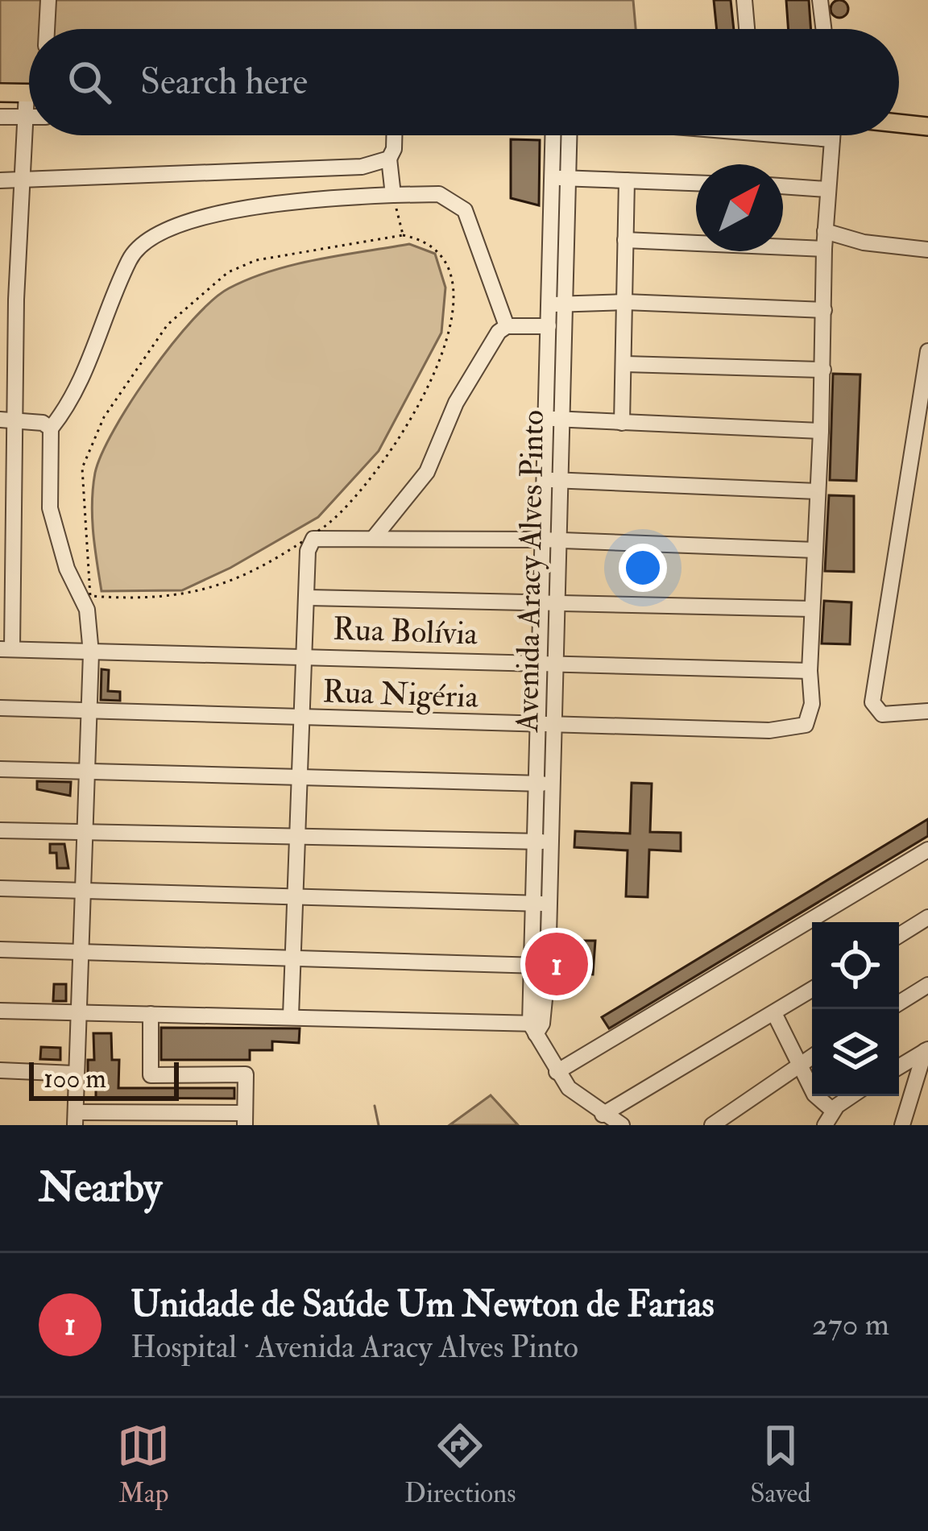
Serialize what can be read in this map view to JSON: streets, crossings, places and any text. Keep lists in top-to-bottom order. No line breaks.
{"streets":{"street":["Avenida Aracy Alves Pinto","Rua Bolívia","Rua Nigéria"]},"crossings":[["Avenida Aracy Alves Pinto","Rua Bolívia"],["Avenida Aracy Alves Pinto","Rua Nigéria"],["Rua Bolívia","Rua Nigéria"]],"scale_bar":"100 m","north":"top right","page":{"search":"Search here","pins":"1","scale":"100 m","heading":"Nearby","list":[{"mark":"1","name":"Unidade de Saúde Um Newton de Farias","note":"Hospital · Avenida Aracy Alves Pinto","value":"270 m"}],"nav":["Map","Directions","Saved"]}}
